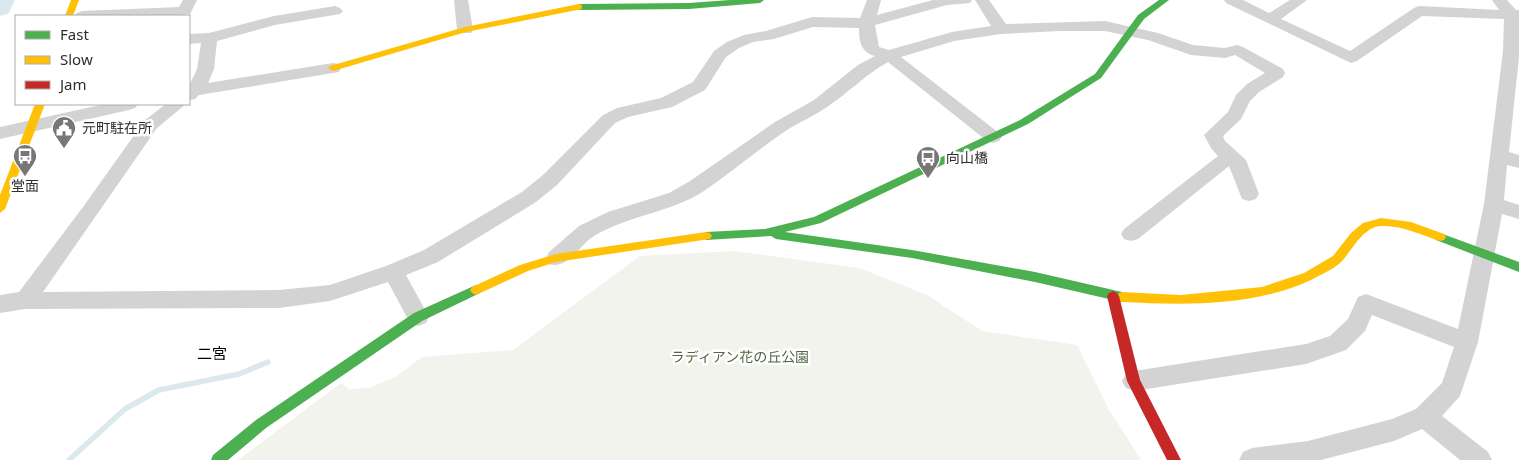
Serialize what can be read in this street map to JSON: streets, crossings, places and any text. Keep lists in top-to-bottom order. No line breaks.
{"districts":["二宮"],"parks":["ラディアン花の丘公園"],"places":{"public building":["元町駐在所"],"bus stop":["堂面","向山橋"]},"legend":["Fast","Slow","Jam"]}
